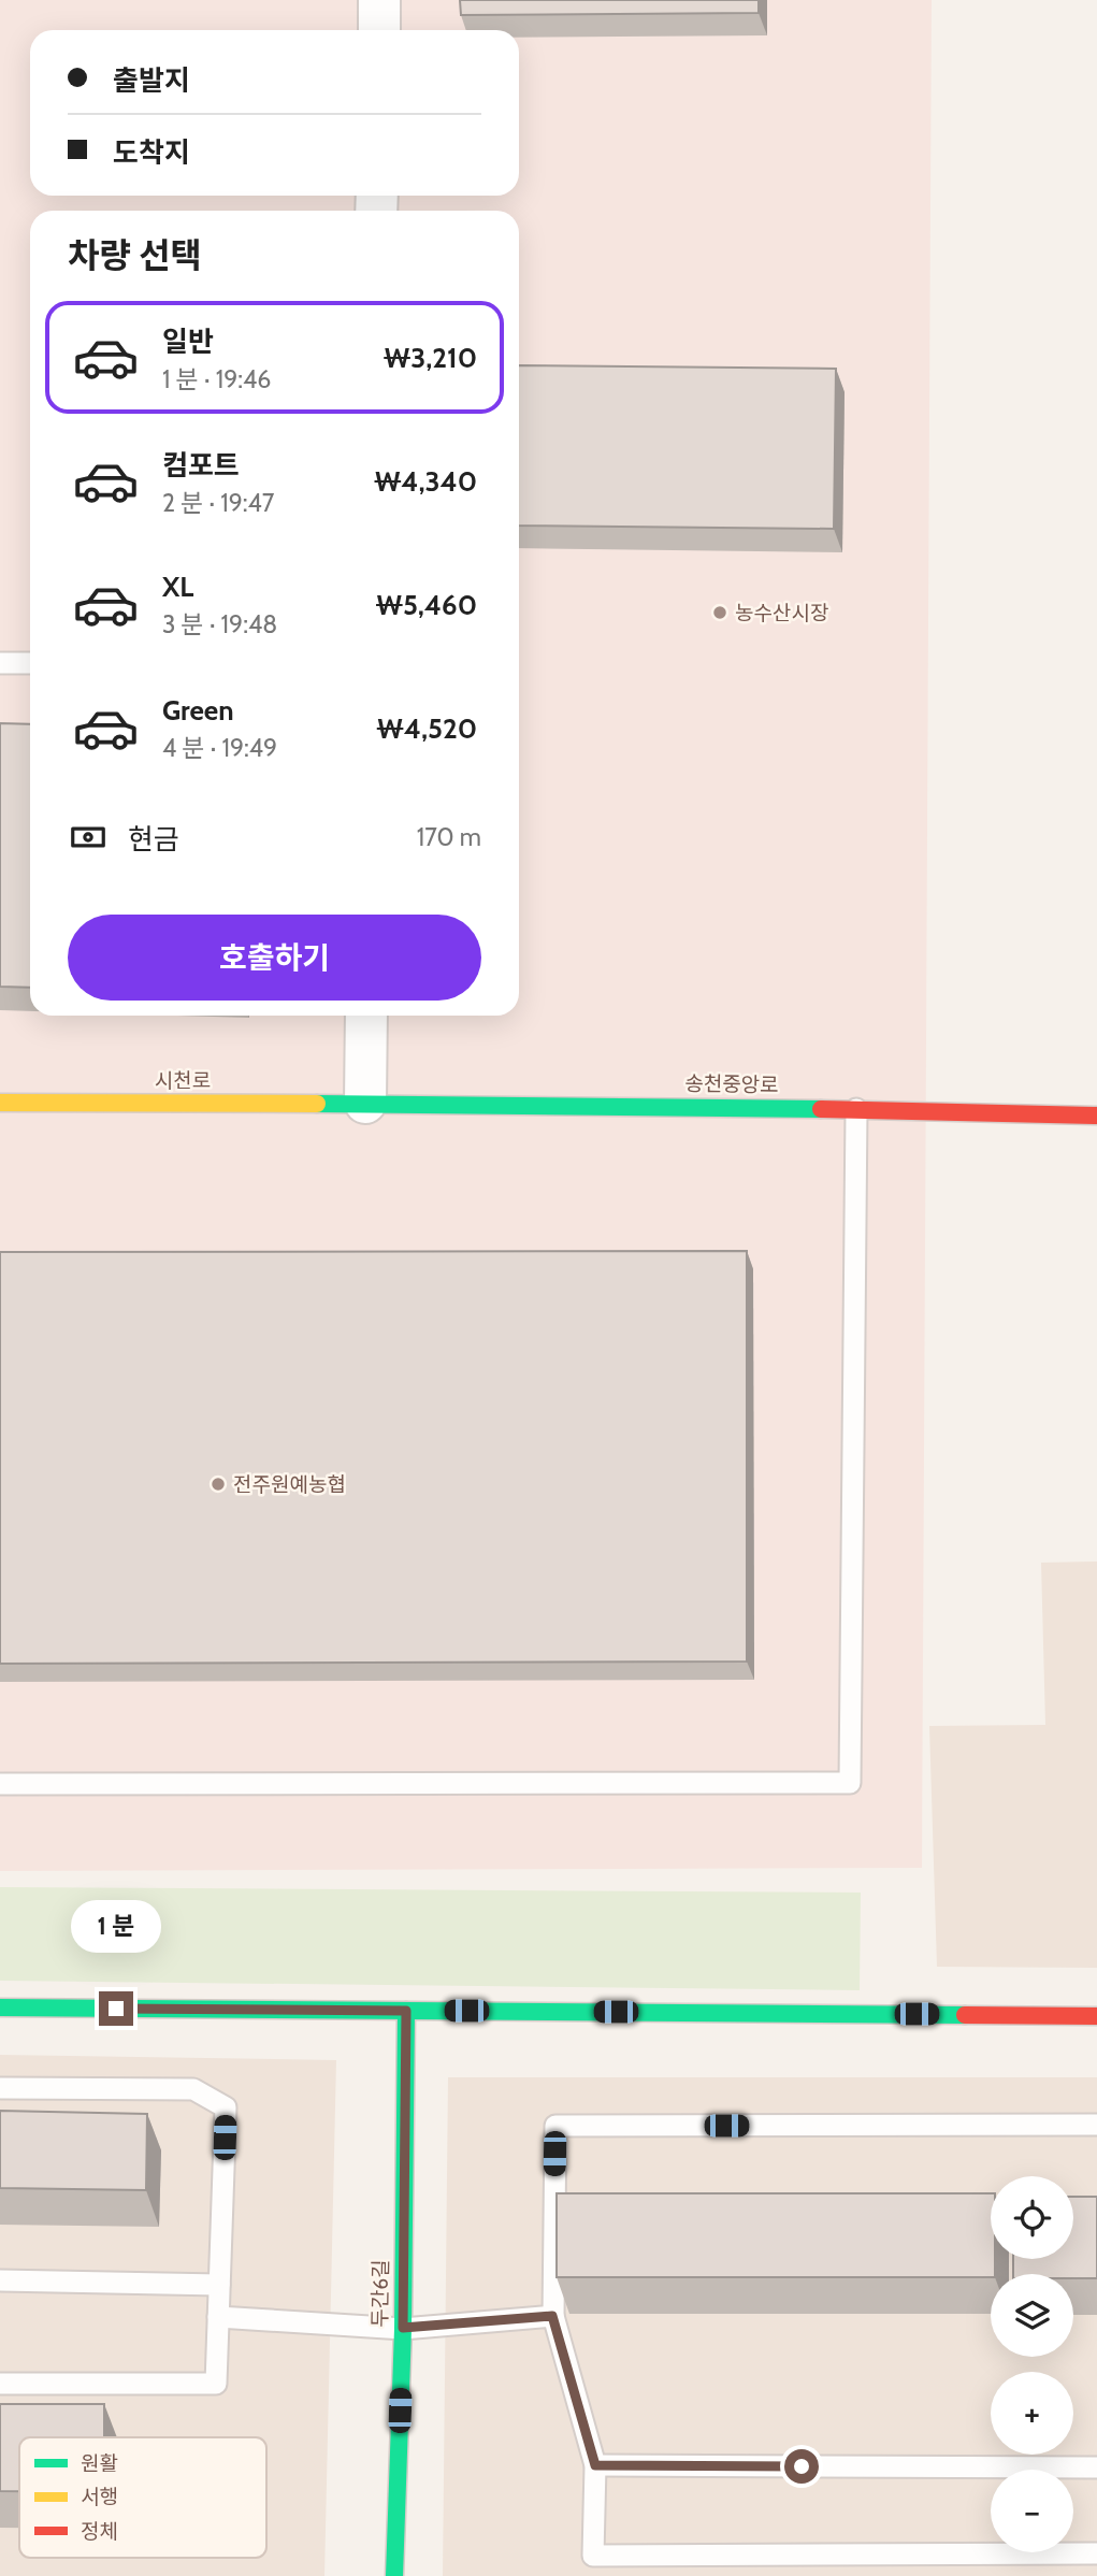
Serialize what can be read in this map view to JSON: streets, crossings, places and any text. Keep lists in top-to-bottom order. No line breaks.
{"streets":{"street":["시천로","송천중앙로","두간6길"]},"crossings":[["시천로","송천중앙로"]],"places":["농수산시장","전주원예농협"],"legend":["원활","서행","정체"],"page":{"banner":["출발지","도착지"],"heading":"차량 선택","list":[{"name":"일반","note":"1 분 · 19:46","value":"₩3,210"},{"name":"컴포트","note":"2 분 · 19:47","value":"₩4,340"},{"name":"XL","note":"3 분 · 19:48","value":"₩5,460"},{"name":"Green","note":"4 분 · 19:49","value":"₩4,520"}],"pay":["현금","170 m"],"buttons":"호출하기","bubble":"1 분","map_buttons":["+","−"]}}
